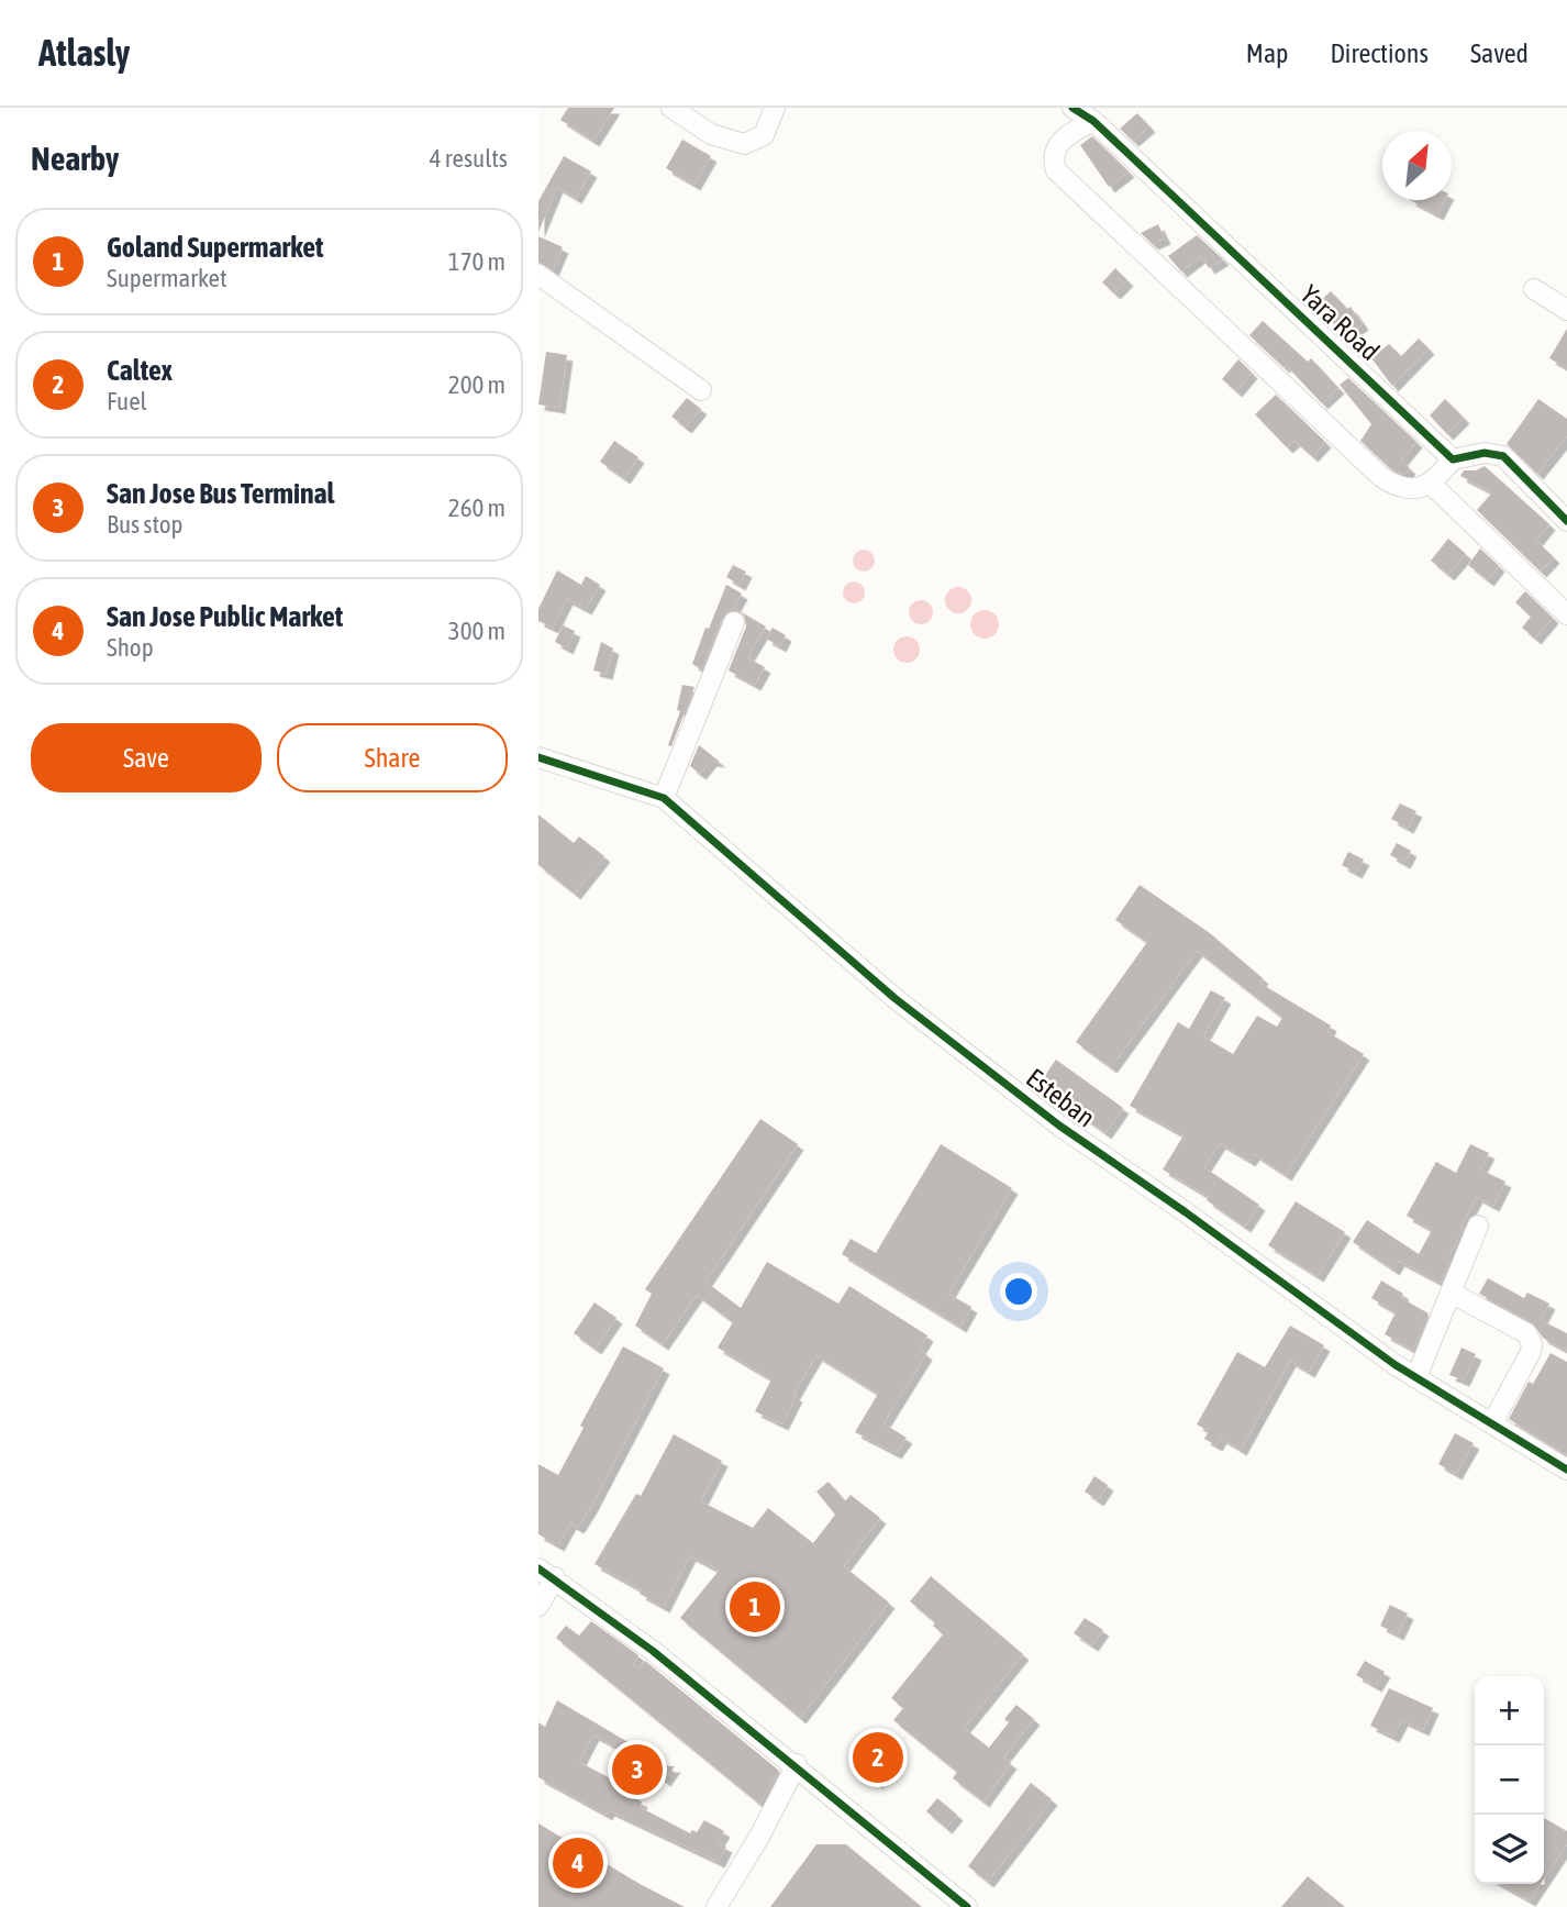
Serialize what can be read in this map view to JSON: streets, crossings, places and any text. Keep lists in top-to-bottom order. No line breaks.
{"streets":{"street":["Yara Road","Esteban"]},"north":"top right","page":{"header":"Atlasly","nav":["Map","Directions","Saved"],"heading":["Nearby","4 results"],"list":[{"mark":"1","name":"Goland Supermarket","note":"Supermarket","value":"170 m"},{"mark":"2","name":"Caltex","note":"Fuel","value":"200 m"},{"mark":"3","name":"San Jose Bus Terminal","note":"Bus stop","value":"260 m"},{"mark":"4","name":"San Jose Public Market","note":"Shop","value":"300 m"}],"buttons":["Save","Share"],"pins":["1","2","3","4"],"map_buttons":["+","−"]}}
